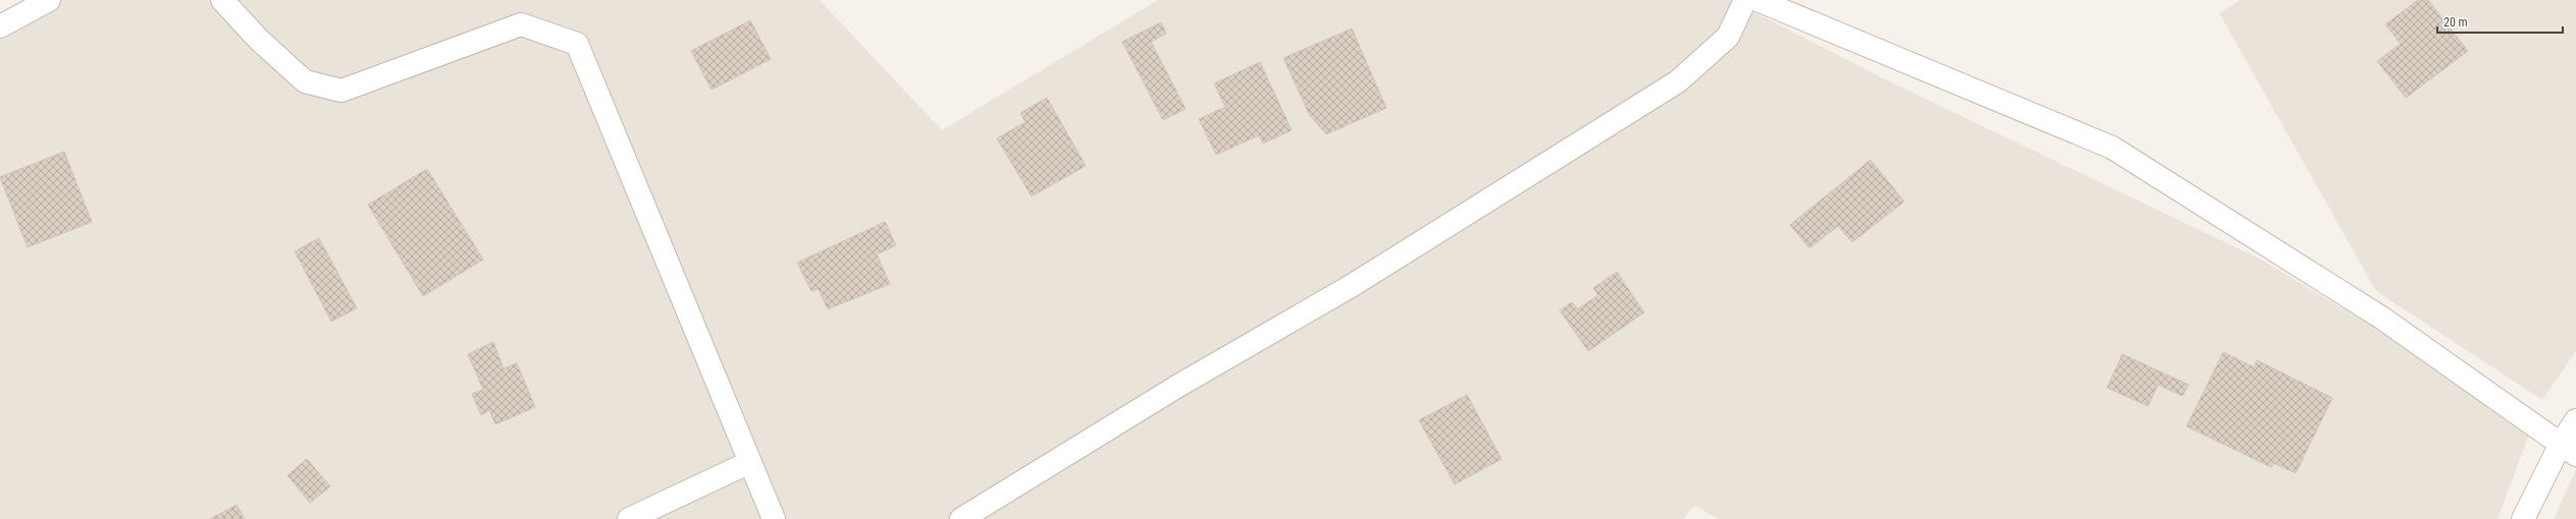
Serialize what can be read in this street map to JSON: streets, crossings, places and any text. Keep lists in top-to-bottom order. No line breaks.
{"scale_bar":"20 m"}
